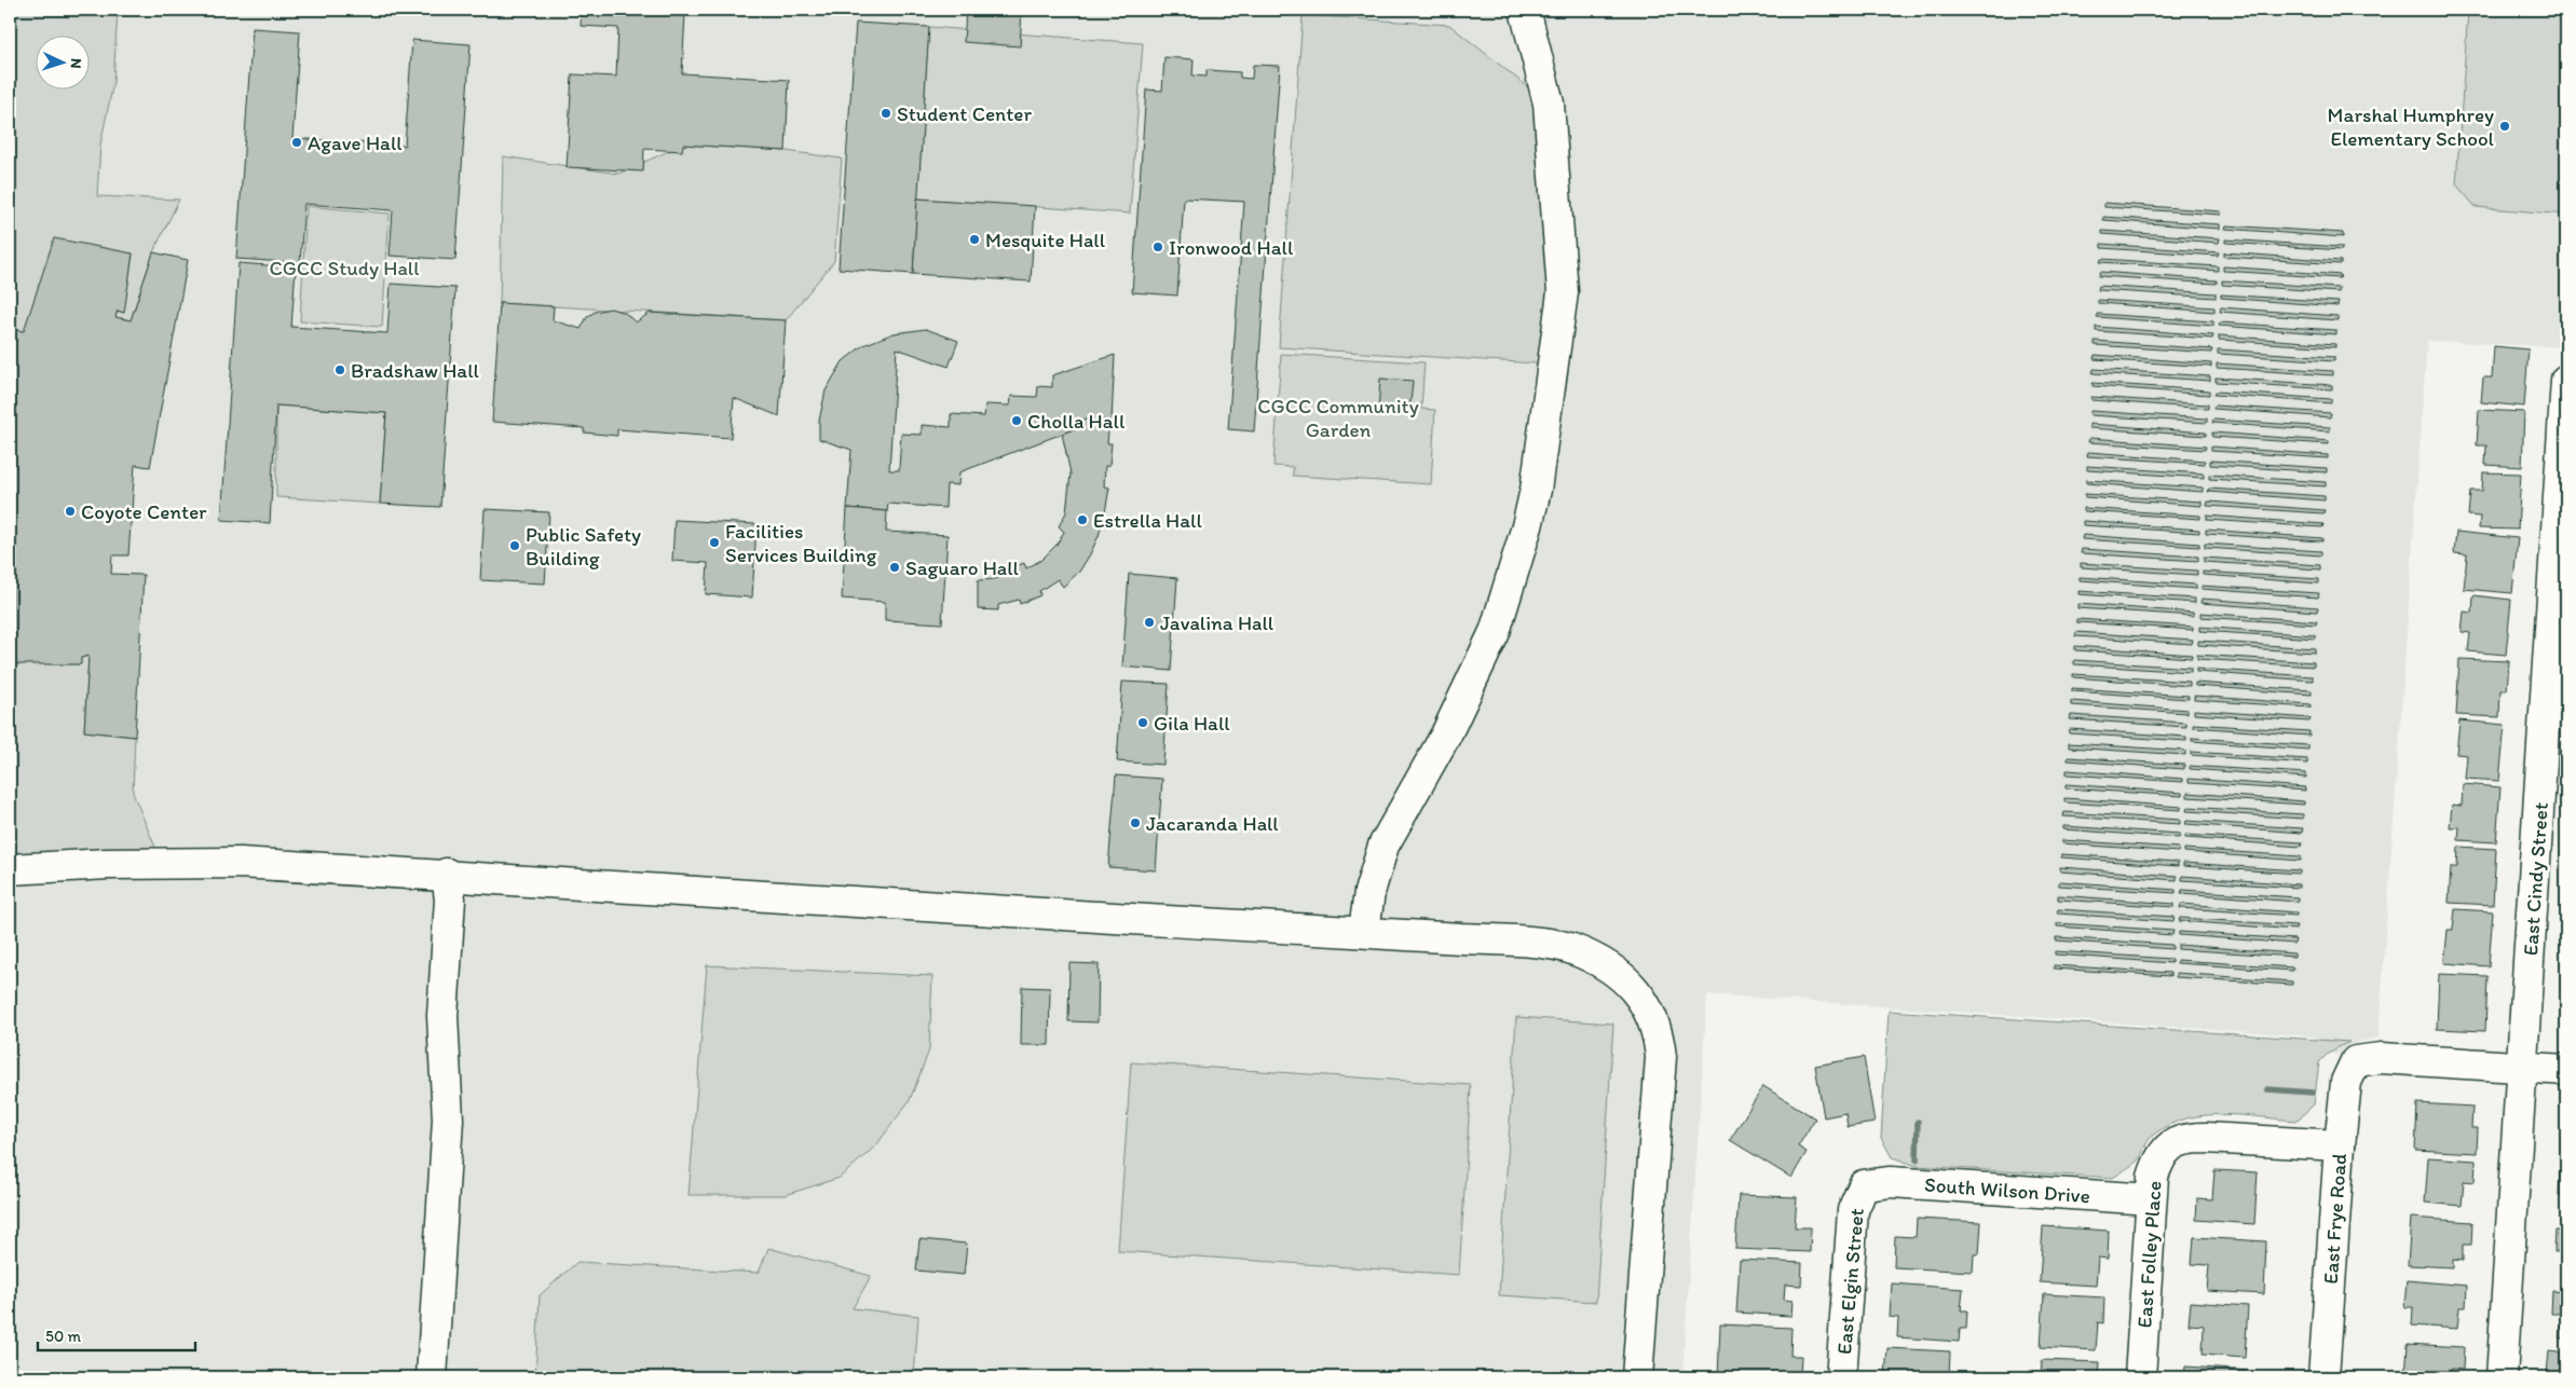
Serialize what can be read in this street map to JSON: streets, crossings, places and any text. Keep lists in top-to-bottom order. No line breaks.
{"streets":{"street":["East Cindy Street","South Wilson Drive","East Frye Road","East Folley Place","East Elgin Street"]},"crossings":[["East Cindy Street","East Frye Road"],["South Wilson Drive","East Folley Place"],["South Wilson Drive","East Elgin Street"],["East Frye Road","East Folley Place"]],"parks":["CGCC Study Hall","CGCC Community Garden"],"places":["Student Center","Marshal Humphrey Elementary School","Agave Hall","Mesquite Hall","Ironwood Hall","Bradshaw Hall","Cholla Hall","Coyote Center","Estrella Hall","Facilities Services Building","Public Safety Building","Saguaro Hall","Javalina Hall","Gila Hall","Jacaranda Hall"],"scale_bar":"50 m","north":"right"}
